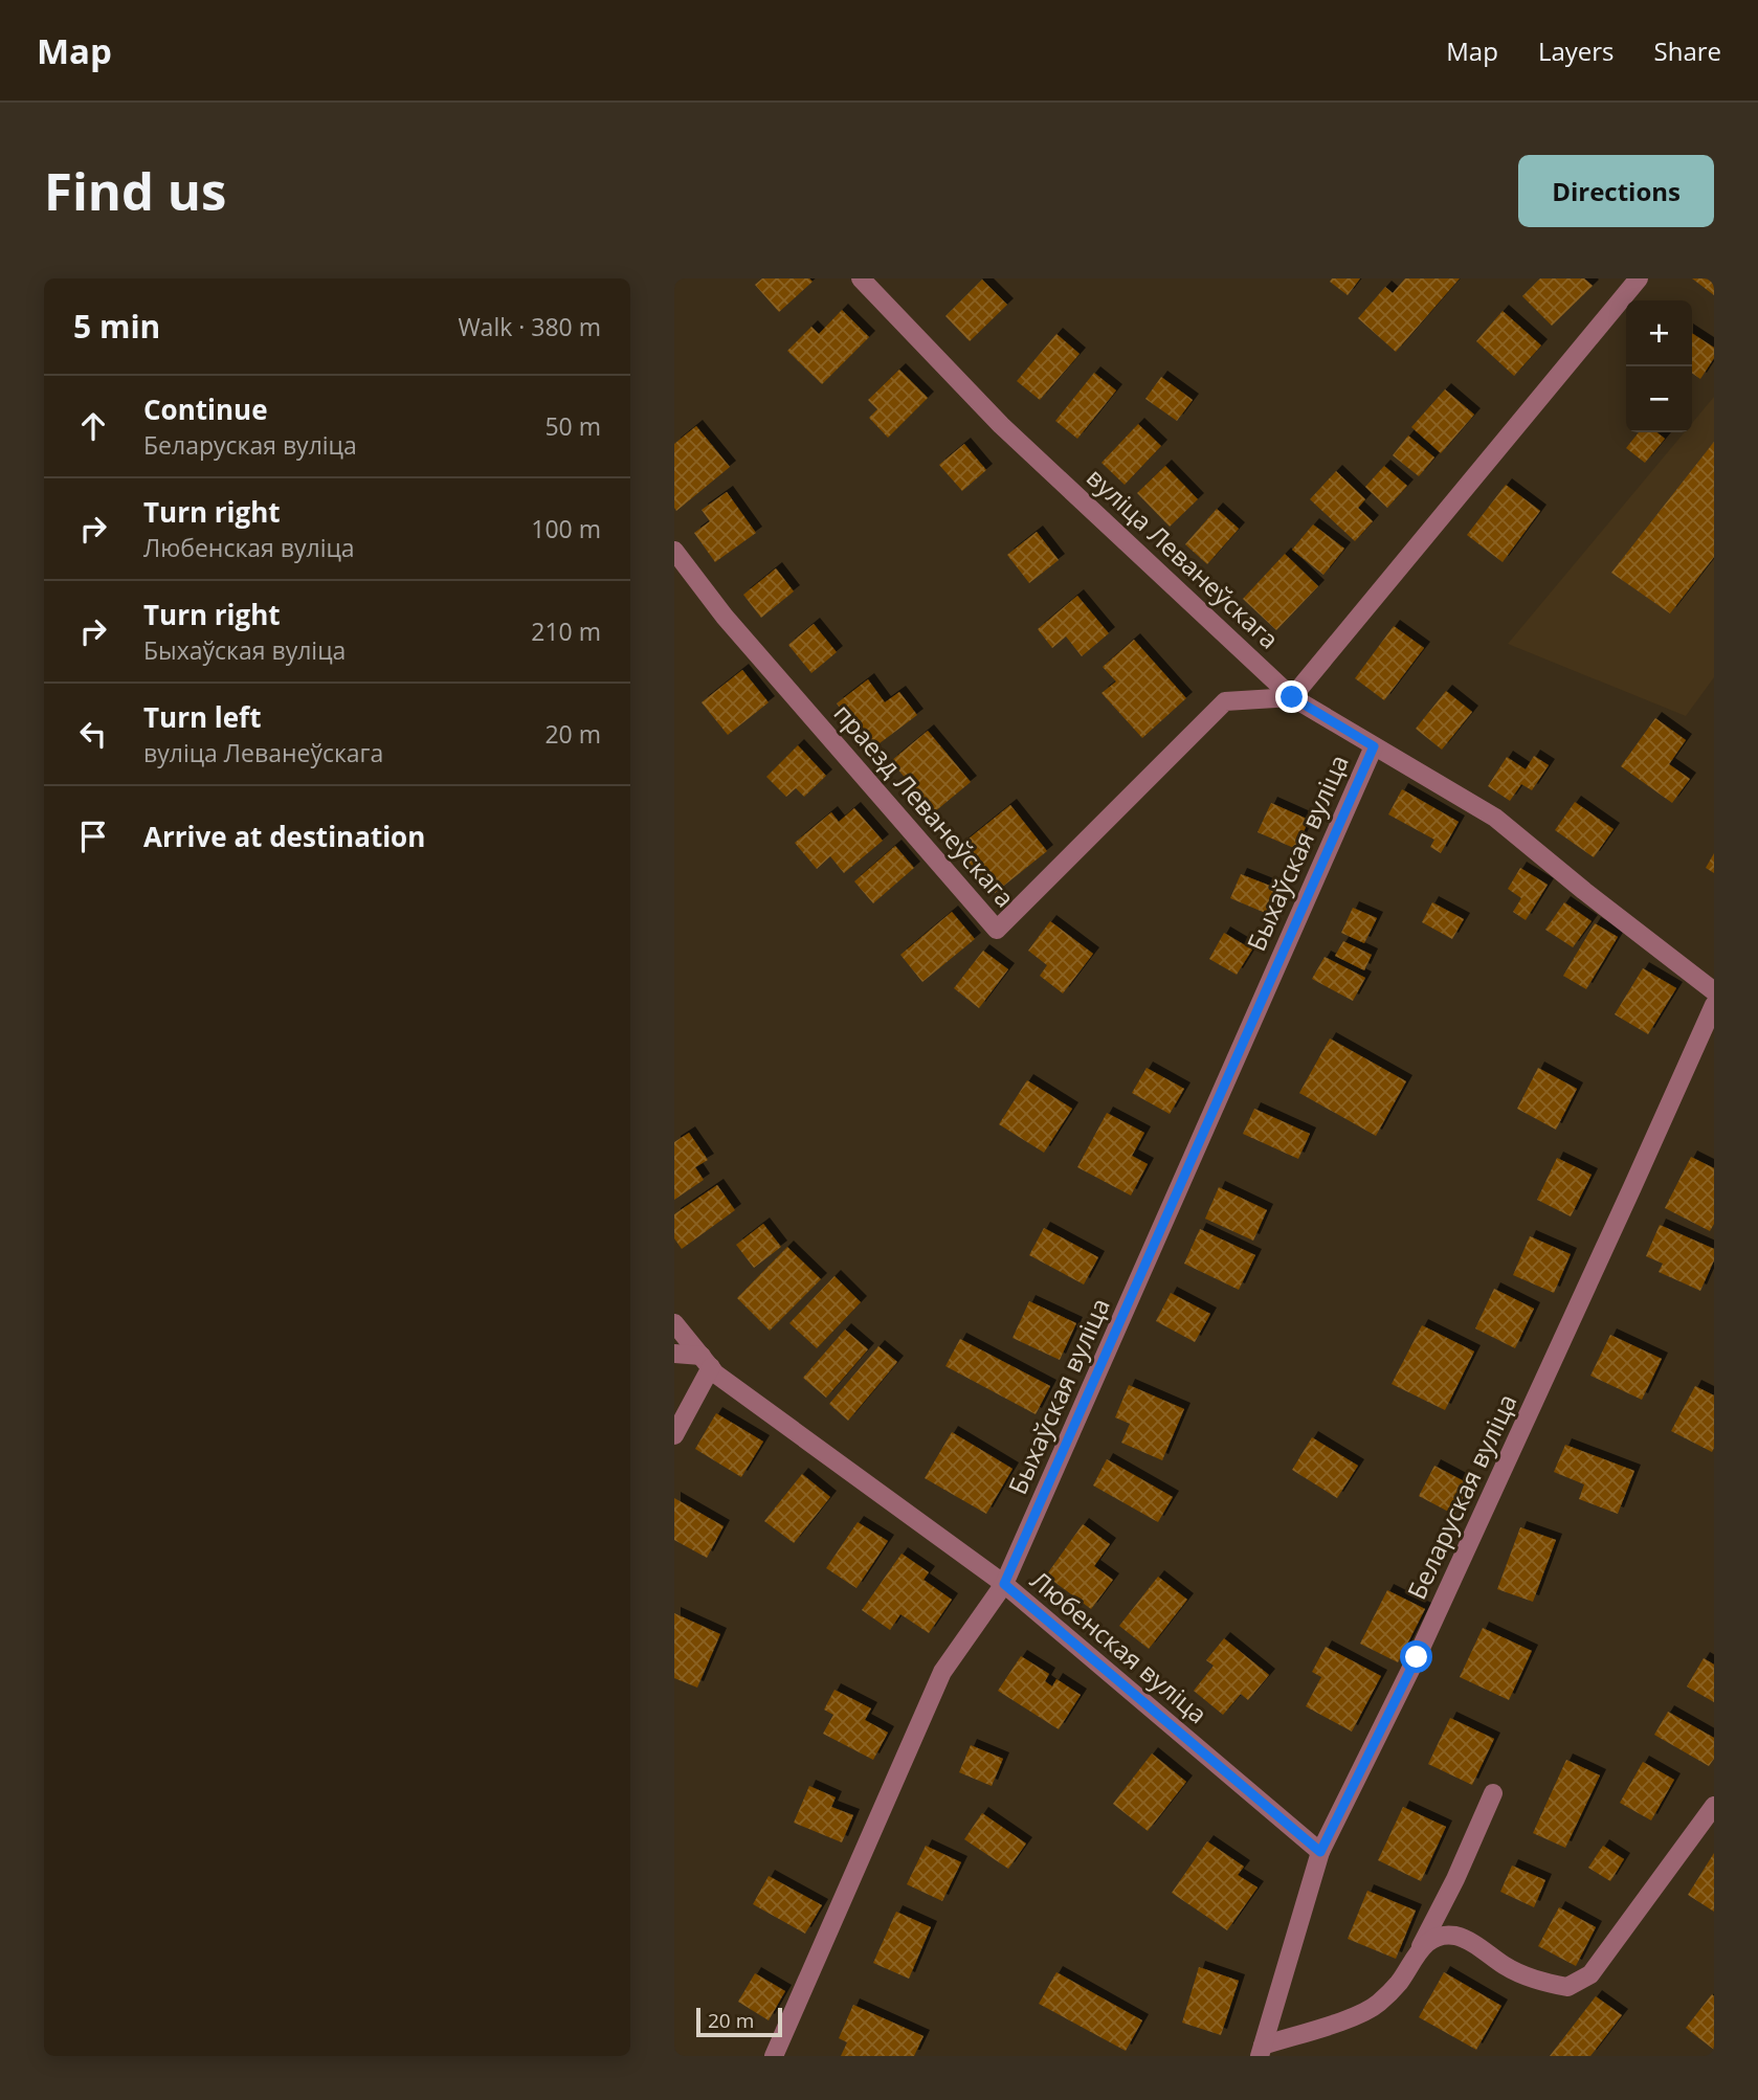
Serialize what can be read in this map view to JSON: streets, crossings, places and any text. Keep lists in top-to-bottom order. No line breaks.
{"streets":{"street":["вуліца Леванеўскага","праезд Леванеўскага","Быхаўская вуліца","Беларуская вуліца","Любенская вуліца"]},"crossings":[["вуліца Леванеўскага","праезд Леванеўскага"],["вуліца Леванеўскага","Быхаўская вуліца"],["Быхаўская вуліца","Любенская вуліца"],["Беларуская вуліца","Любенская вуліца"]],"scale_bar":"20 m","page":{"header":"Map","nav":["Map","Layers","Share"],"buttons":"Directions","title":"Find us","heading":["5 min","Walk · 380 m"],"map_buttons":["+","−"],"list":[["Continue","Беларуская вуліца","50 m"],["Turn right","Любенская вуліца","100 m"],["Turn right","Быхаўская вуліца","210 m"],["Turn left","вуліца Леванеўскага","20 m"],"Arrive at destination"],"scale":"20 m"}}
